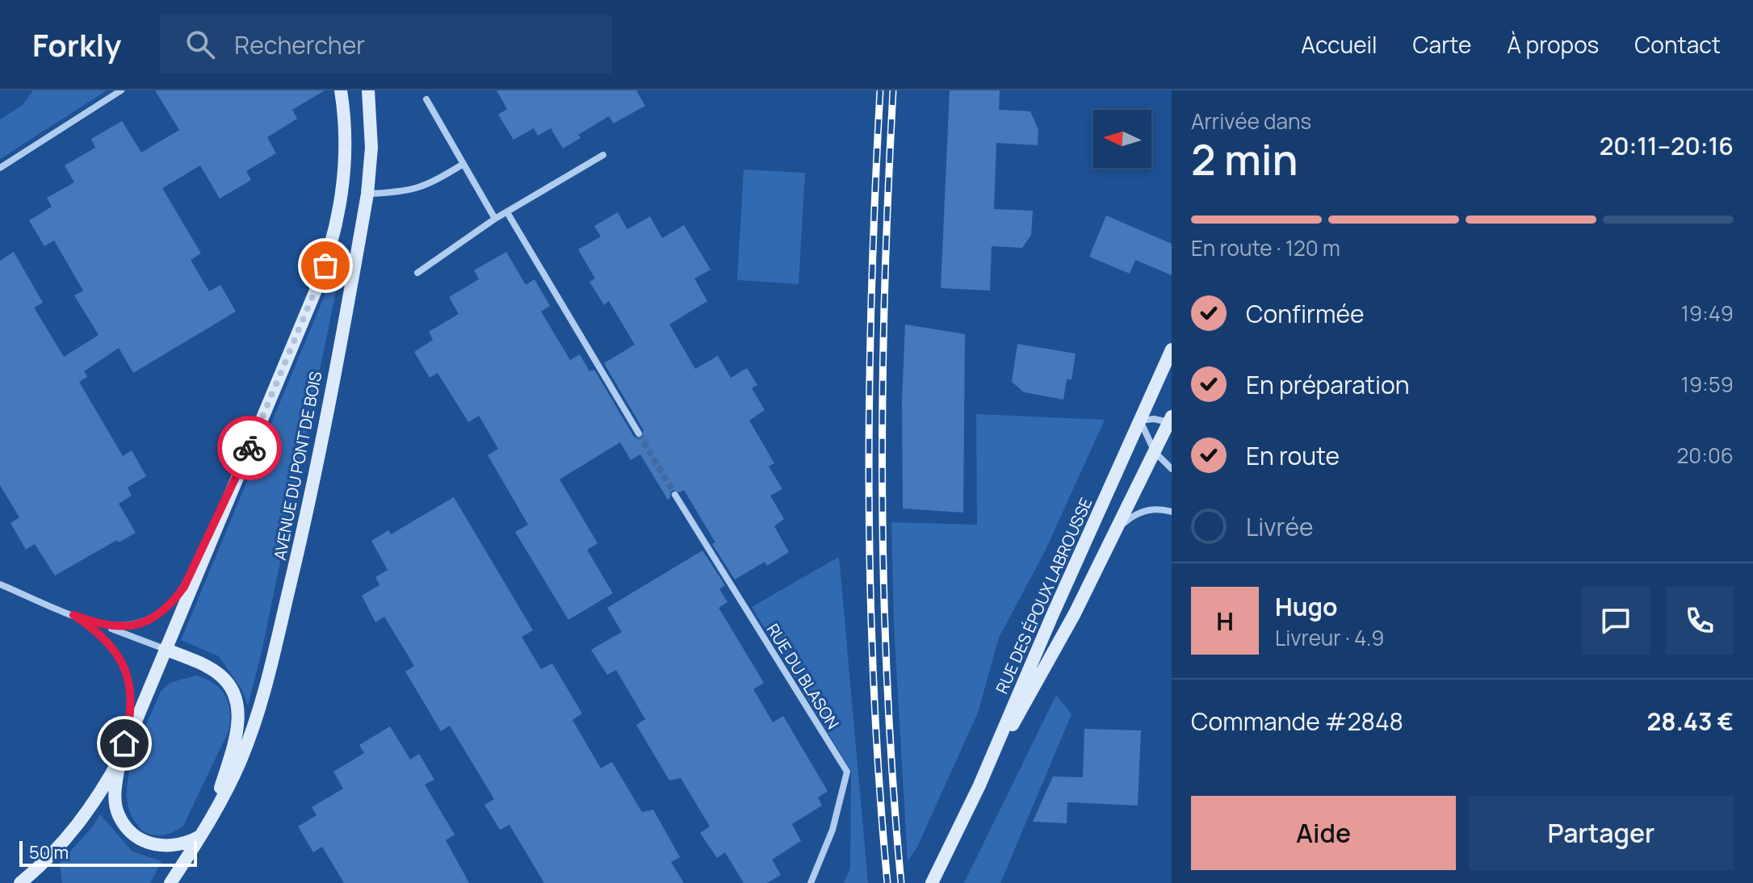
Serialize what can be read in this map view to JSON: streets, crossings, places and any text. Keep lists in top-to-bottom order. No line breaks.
{"streets":{"main road":["AVENUE DU PONT DE BOIS","RUE DES ÉPOUX LABROUSSE"],"street":["RUE DU BLASON"]},"scale_bar":"50 m","north":"left","page":{"header":"Forkly","search":"Rechercher","nav":["Accueil","Carte","À propos","Contact"],"heading":["2 min","Arrivée dans","20:11–20:16"],"panel":["Hugo","Livreur · 4.9","Commande #2848","28.43 €"],"bar":"En route · 120 m","list":[["Confirmée","19:49"],["En préparation","19:59"],["En route","20:06"],"Livrée"],"round":"H","buttons":["Aide","Partager"],"scale":"50 m"}}
